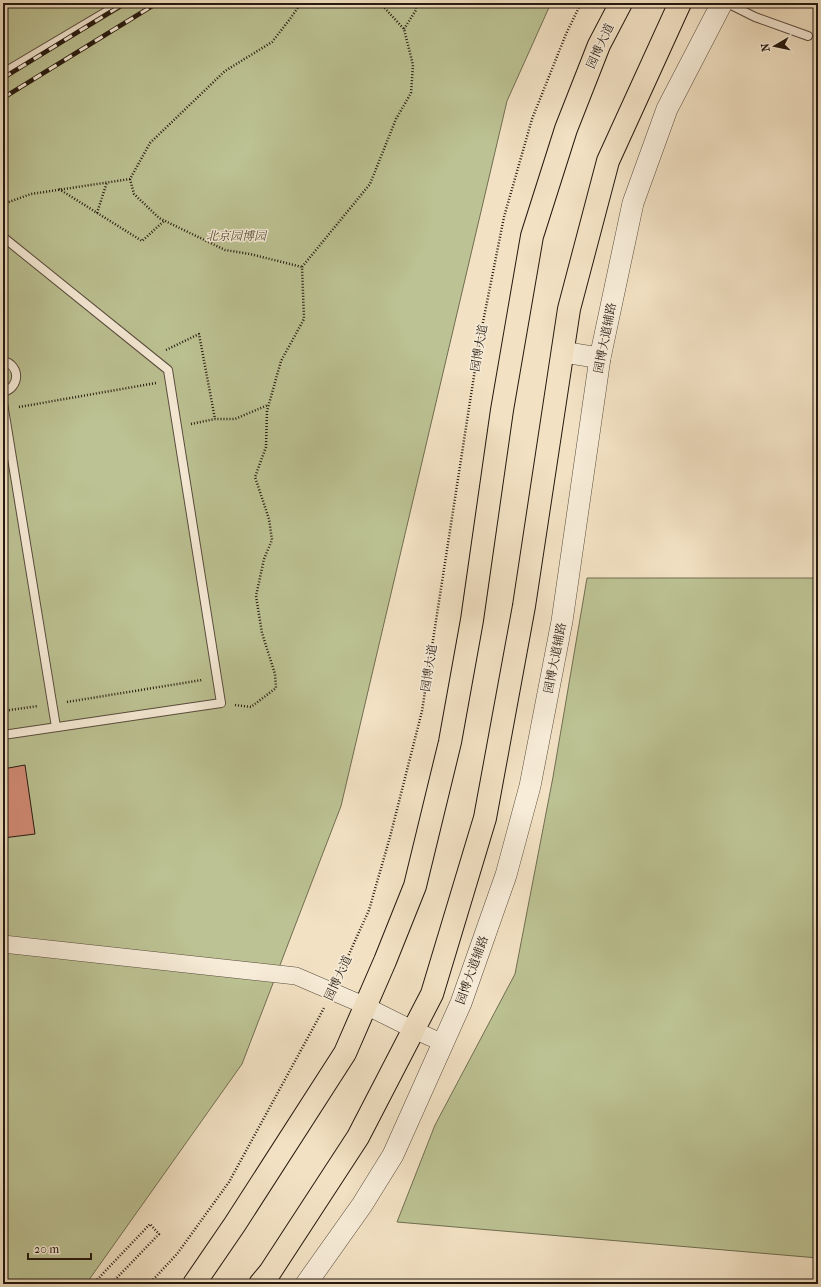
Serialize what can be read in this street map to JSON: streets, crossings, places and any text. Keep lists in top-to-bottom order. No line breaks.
{"streets":{"main road":["园博大道"],"street":["园博大道辅路"]},"parks":["北京园博园"],"scale_bar":"20 m","north":"left"}
